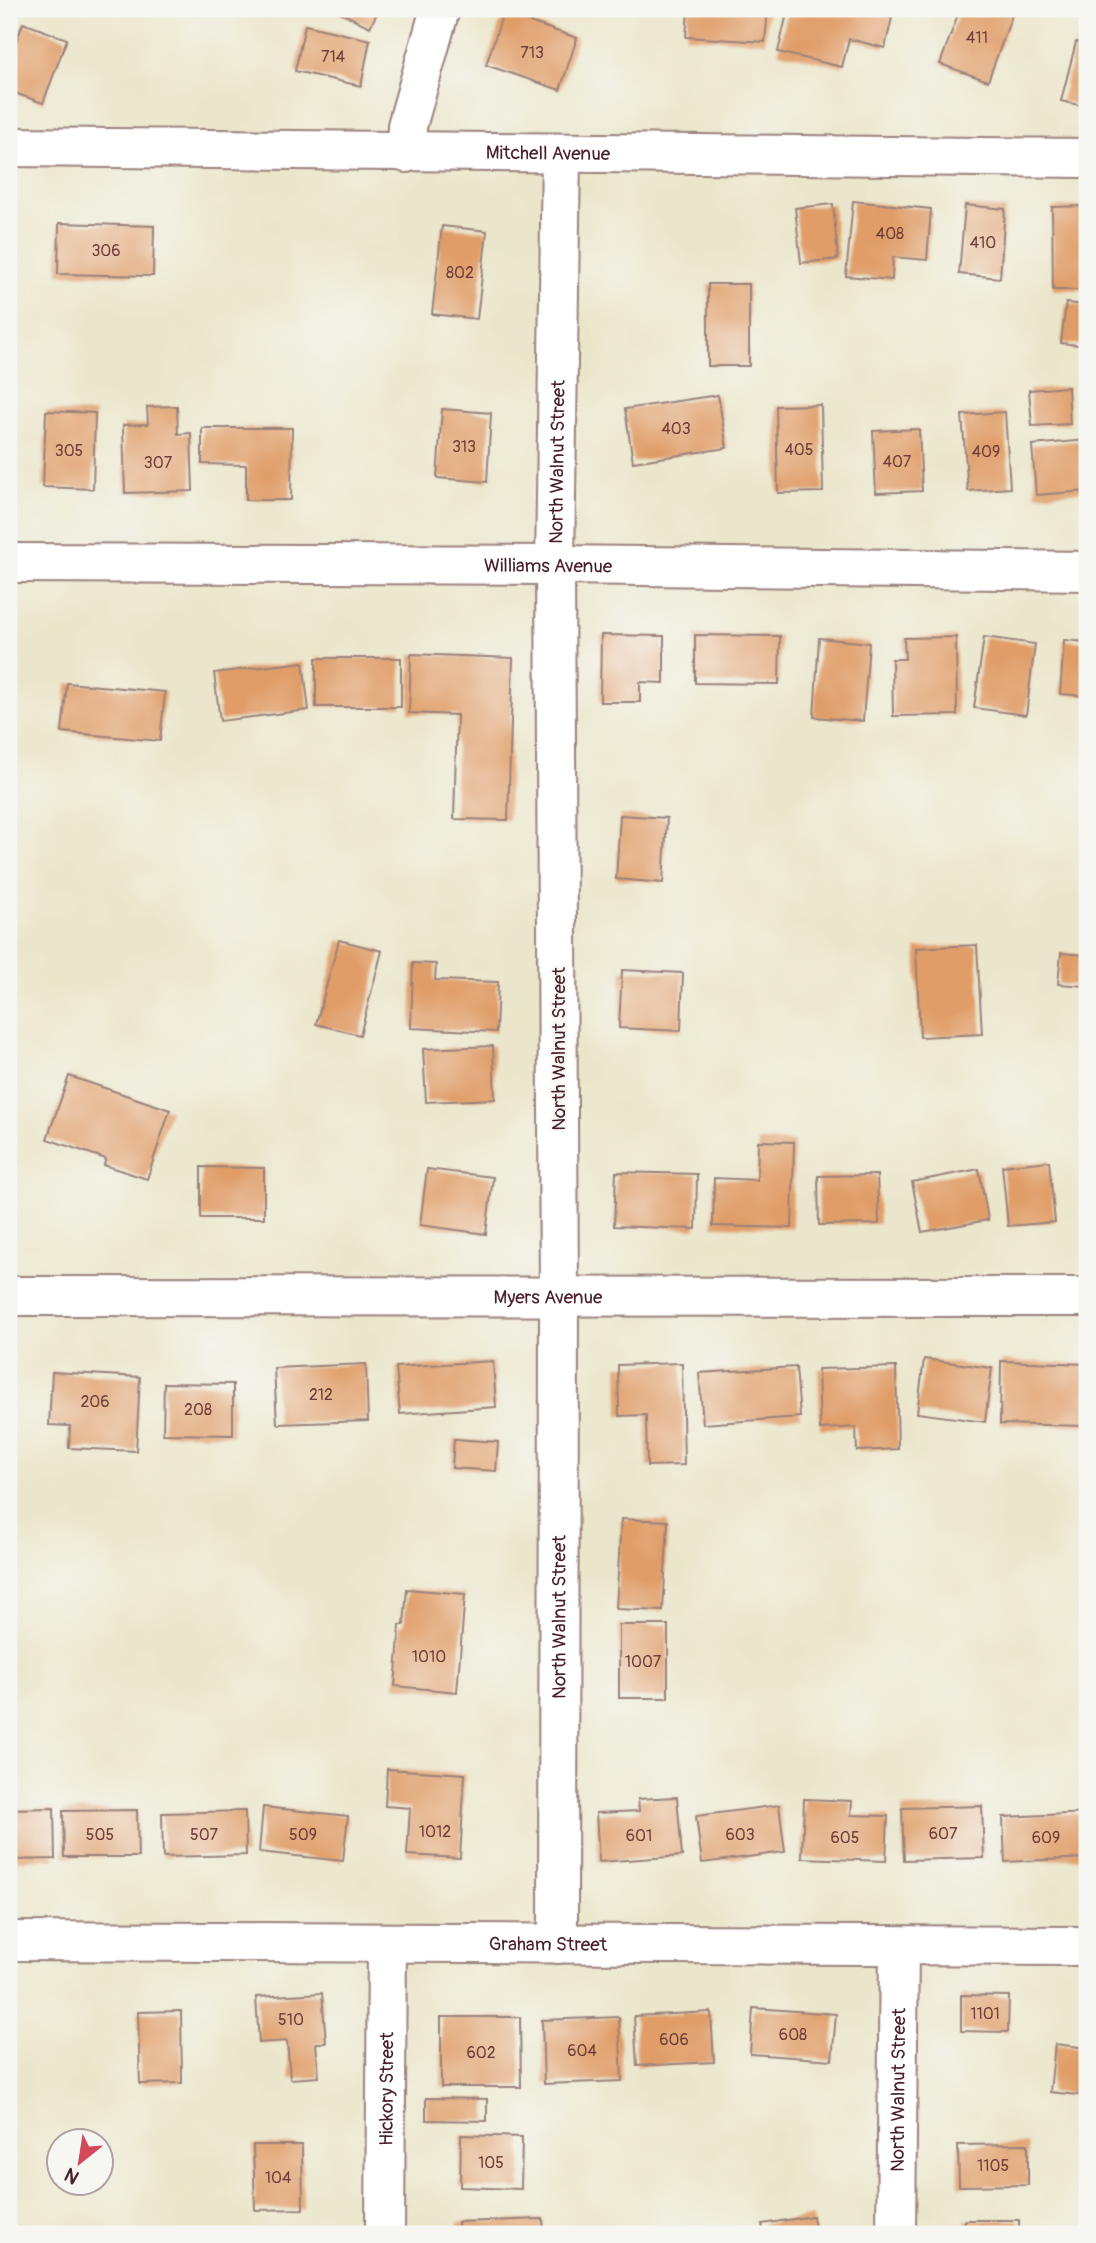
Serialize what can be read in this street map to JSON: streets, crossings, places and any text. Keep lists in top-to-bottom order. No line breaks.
{"streets":{"street":["Mitchell Avenue","North Walnut Street","Williams Avenue","Myers Avenue","Graham Street","Hickory Street"]},"crossings":[["Mitchell Avenue","North Walnut Street"],["North Walnut Street","Williams Avenue"],["North Walnut Street","Myers Avenue"],["North Walnut Street","Graham Street"],["Graham Street","Hickory Street"]],"house_numbers":["411","713","714","408","410","306","802","403","313","405","305","409","407","307","212","206","208","1010","1007","1012","607","505","507","509","603","601","605","609","1101","510","608","606","604","602","105","1105","104"],"north":"bottom left"}
